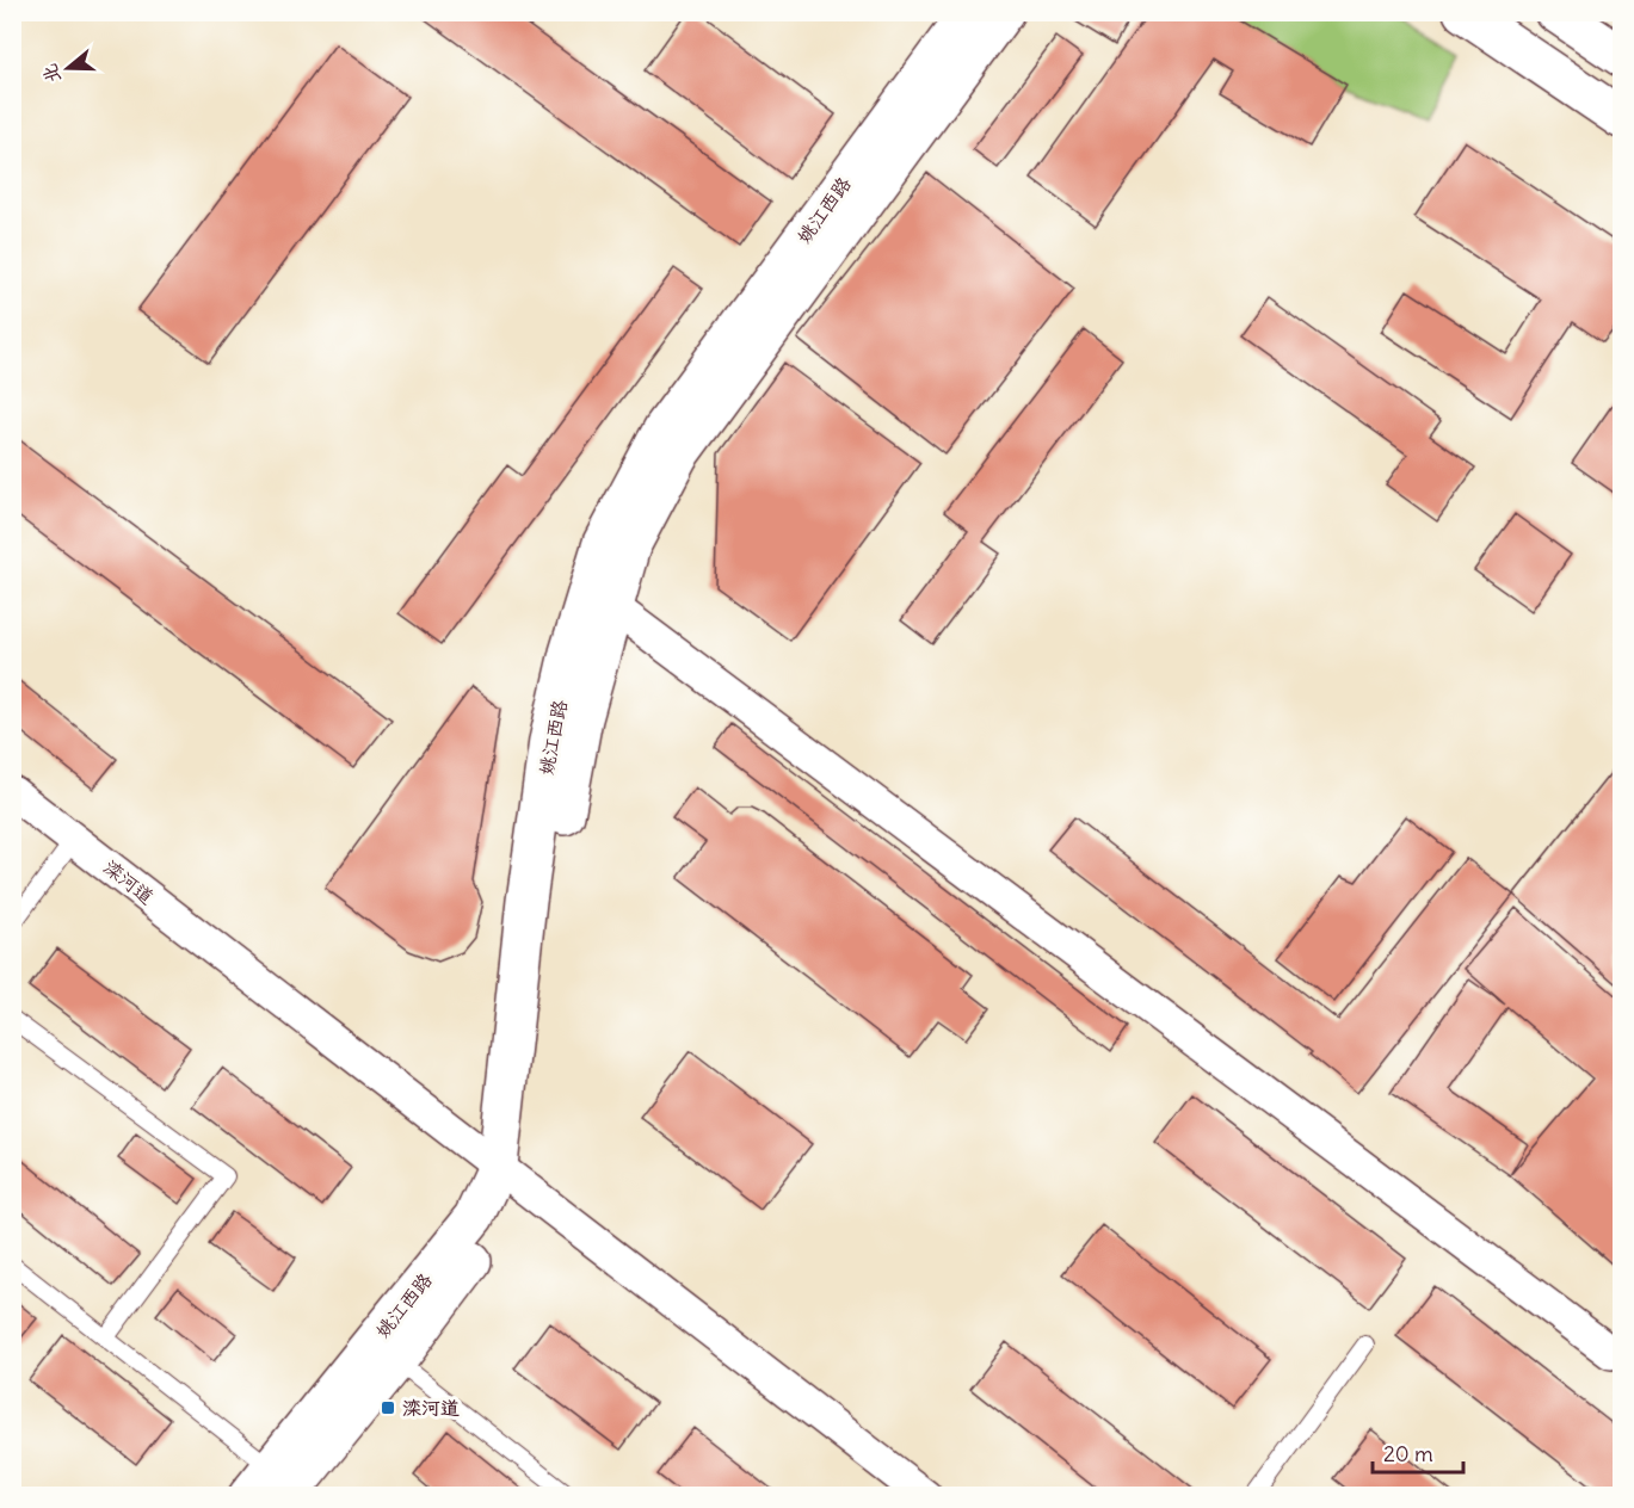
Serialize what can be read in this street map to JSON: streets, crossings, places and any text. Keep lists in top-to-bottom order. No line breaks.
{"streets":{"main road":["姚江西路"],"street":["滦河道"]},"crossings":[["姚江西路","滦河道"]],"places":{"transit":["滦河道"]},"scale_bar":"20 m","north":"left"}
